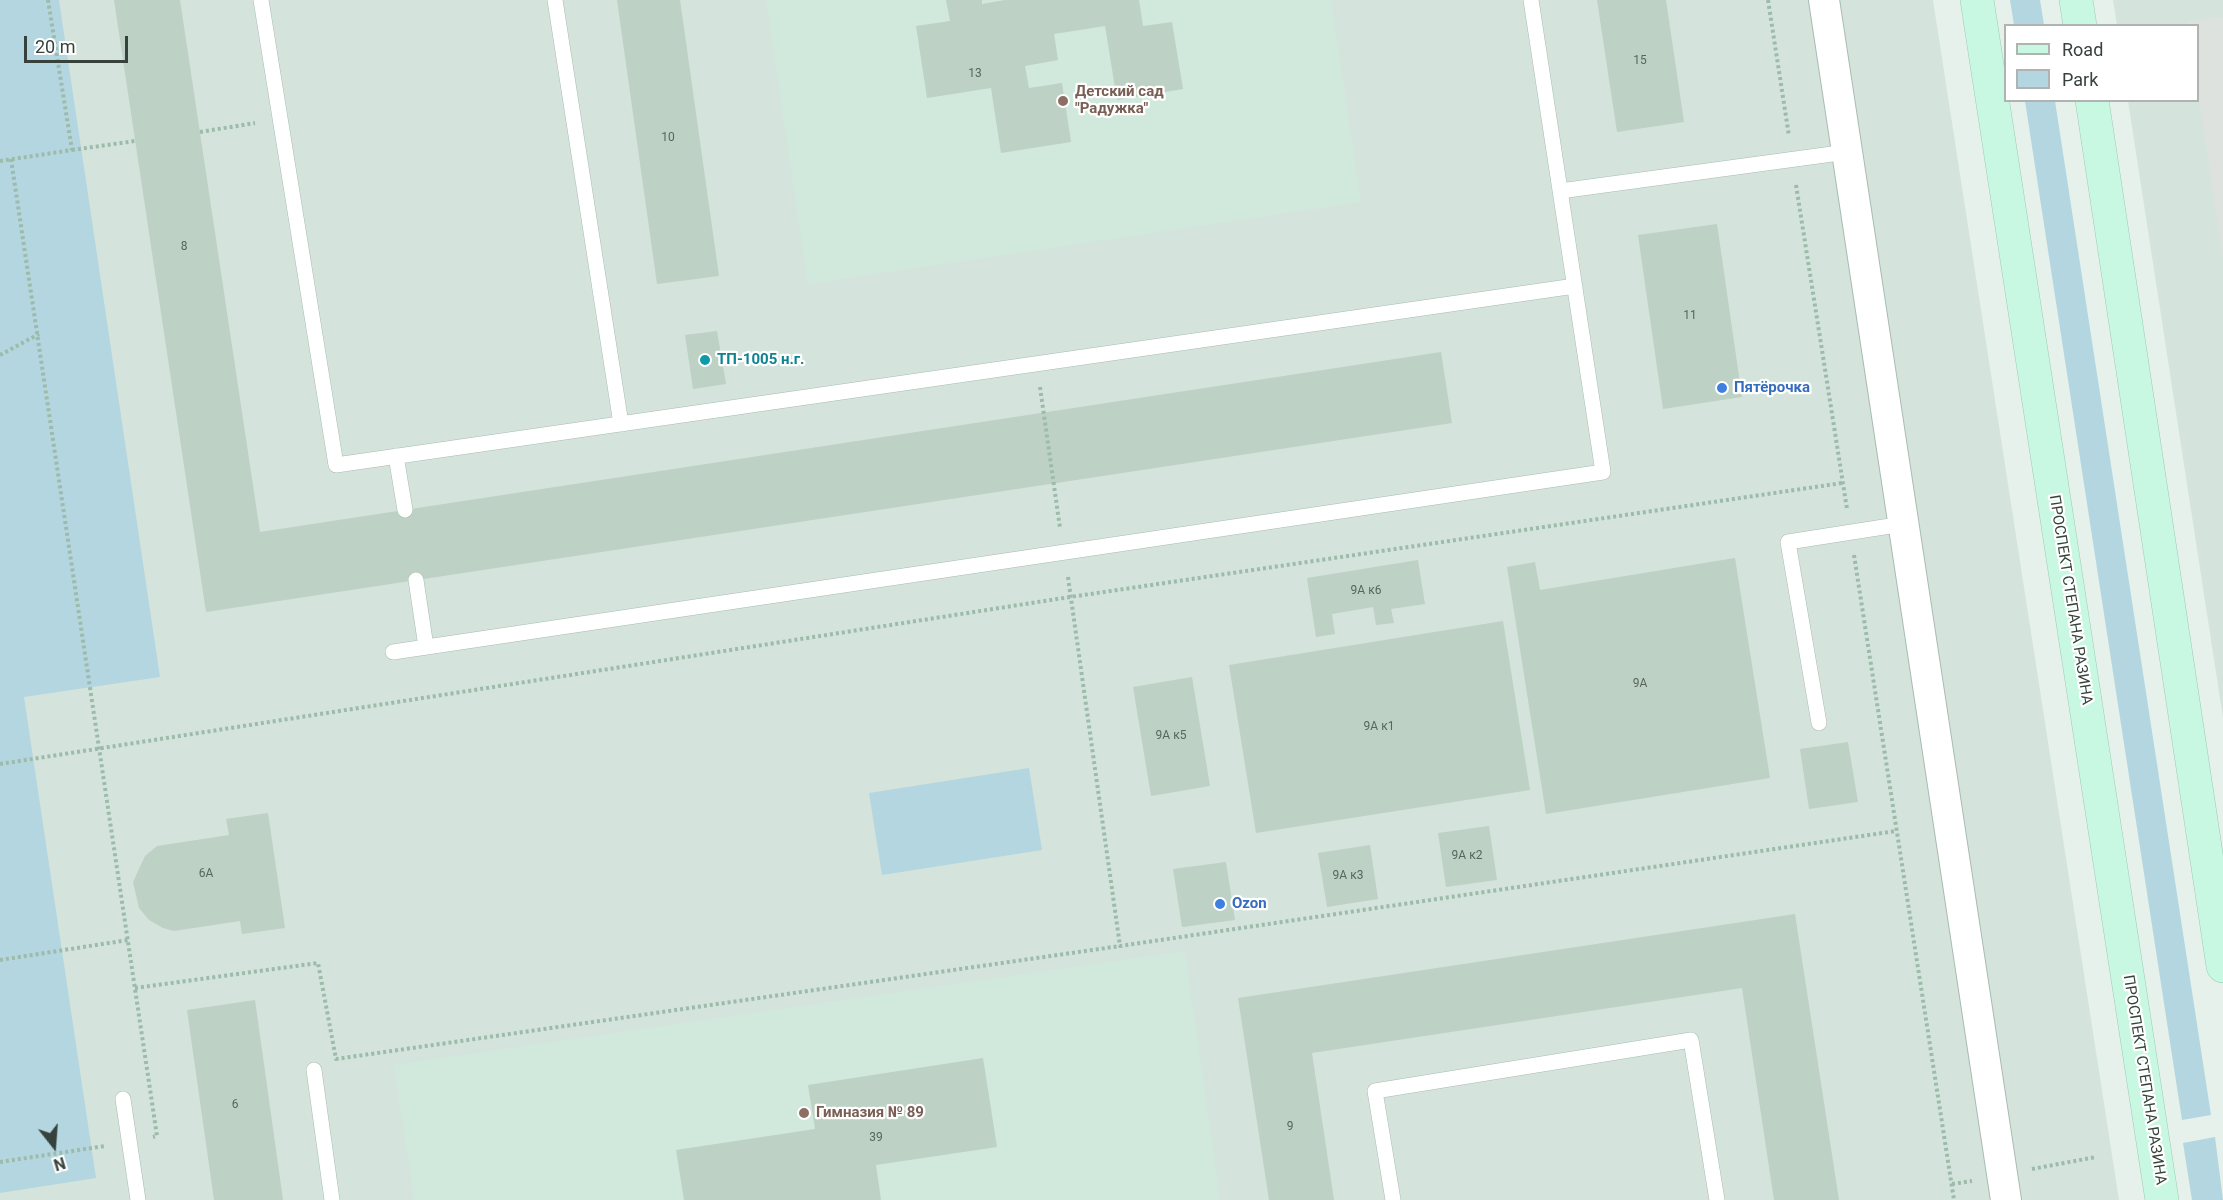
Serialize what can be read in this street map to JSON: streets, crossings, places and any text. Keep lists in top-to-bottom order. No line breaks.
{"streets":{"main road":["ПРОСПЕКТ СТЕПАНА РАЗИНА"]},"places":["Детский сад \"Радужка\"","ТП-1005 н.г.","Пятёрочка","Ozon","Гимназия № 89"],"house_numbers":["15","13","10","8","11","9А к6","9А","9А к1","9А к5","9А к2","6А","9А к3","6","9","39"],"legend":["Road","Park"],"scale_bar":"20 m","north":"bottom"}
